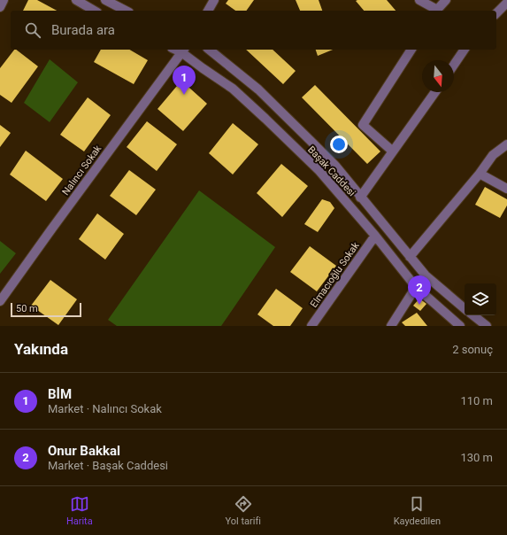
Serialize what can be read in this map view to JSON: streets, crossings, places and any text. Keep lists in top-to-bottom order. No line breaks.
{"streets":{"street":["Nalıncı Sokak","Başak Caddesi","Elmacıoğlu Sokak"]},"crossings":[["Nalıncı Sokak","Başak Caddesi"],["Başak Caddesi","Elmacıoğlu Sokak"]],"scale_bar":"50 m","north":"bottom","page":{"search":"Burada ara","pins":["1","2"],"scale":"50 m","heading":["Yakında","2 sonuç"],"list":[{"mark":"1","name":"BİM","note":"Market · Nalıncı Sokak","value":"110 m"},{"mark":"2","name":"Onur Bakkal","note":"Market · Başak Caddesi","value":"130 m"}],"nav":["Harita","Yol tarifi","Kaydedilen"]}}
